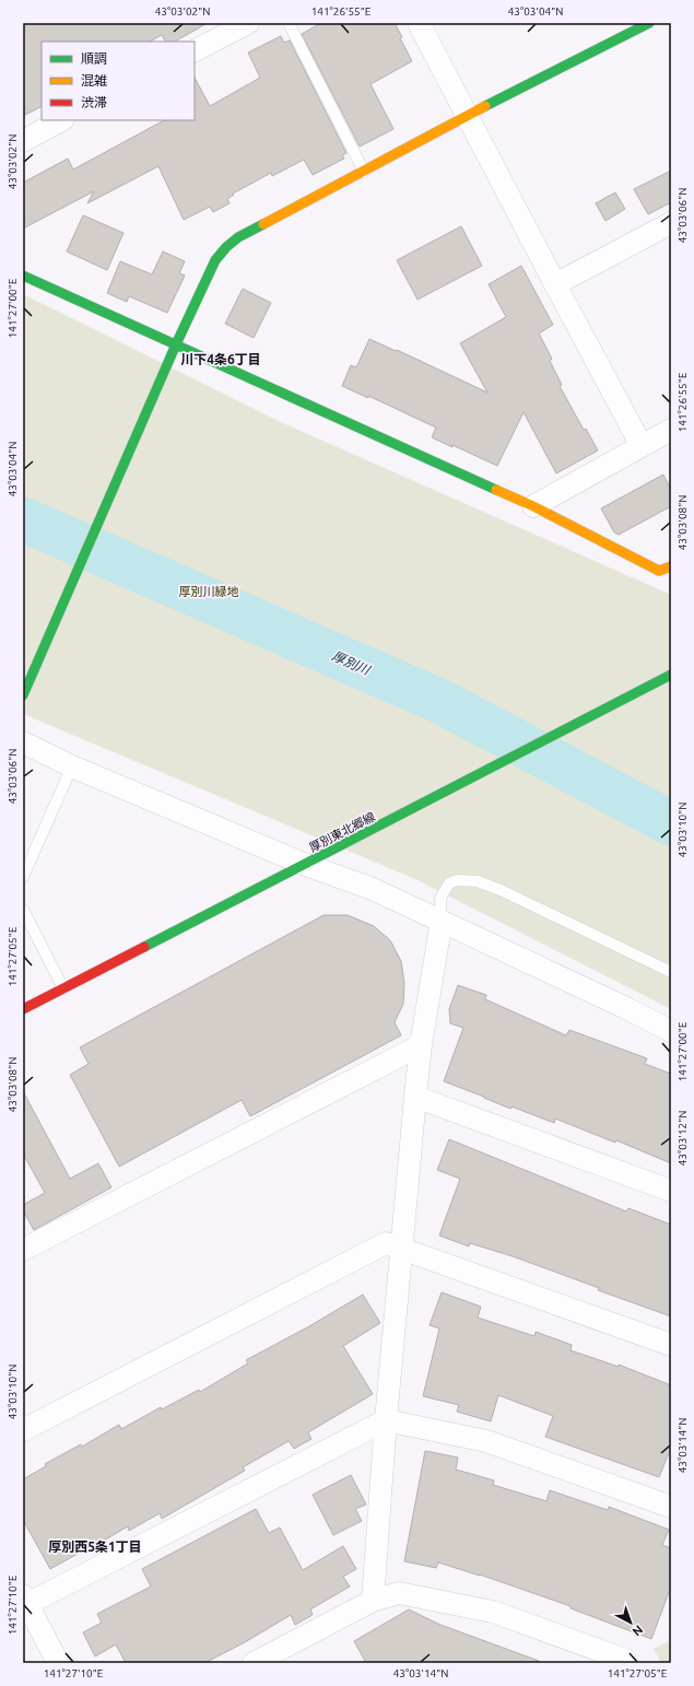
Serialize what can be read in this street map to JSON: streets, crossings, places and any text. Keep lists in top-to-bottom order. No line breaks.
{"streets":{"street":["厚別東北郷線"]},"districts":["川下4条6丁目","厚別西5条1丁目"],"water":["厚別川"],"parks":["厚別川緑地"],"legend":["順調","混雑","渋滞"],"north":"bottom right","coordinates":["43°03'02\"N","141°26'55\"E","43°03'04\"N","43°03'06\"N","141°27'00\"E","43°03'08\"N","43°03'10\"N","141°27'05\"E","43°03'12\"N","43°03'14\"N","141°27'10\"E"]}
